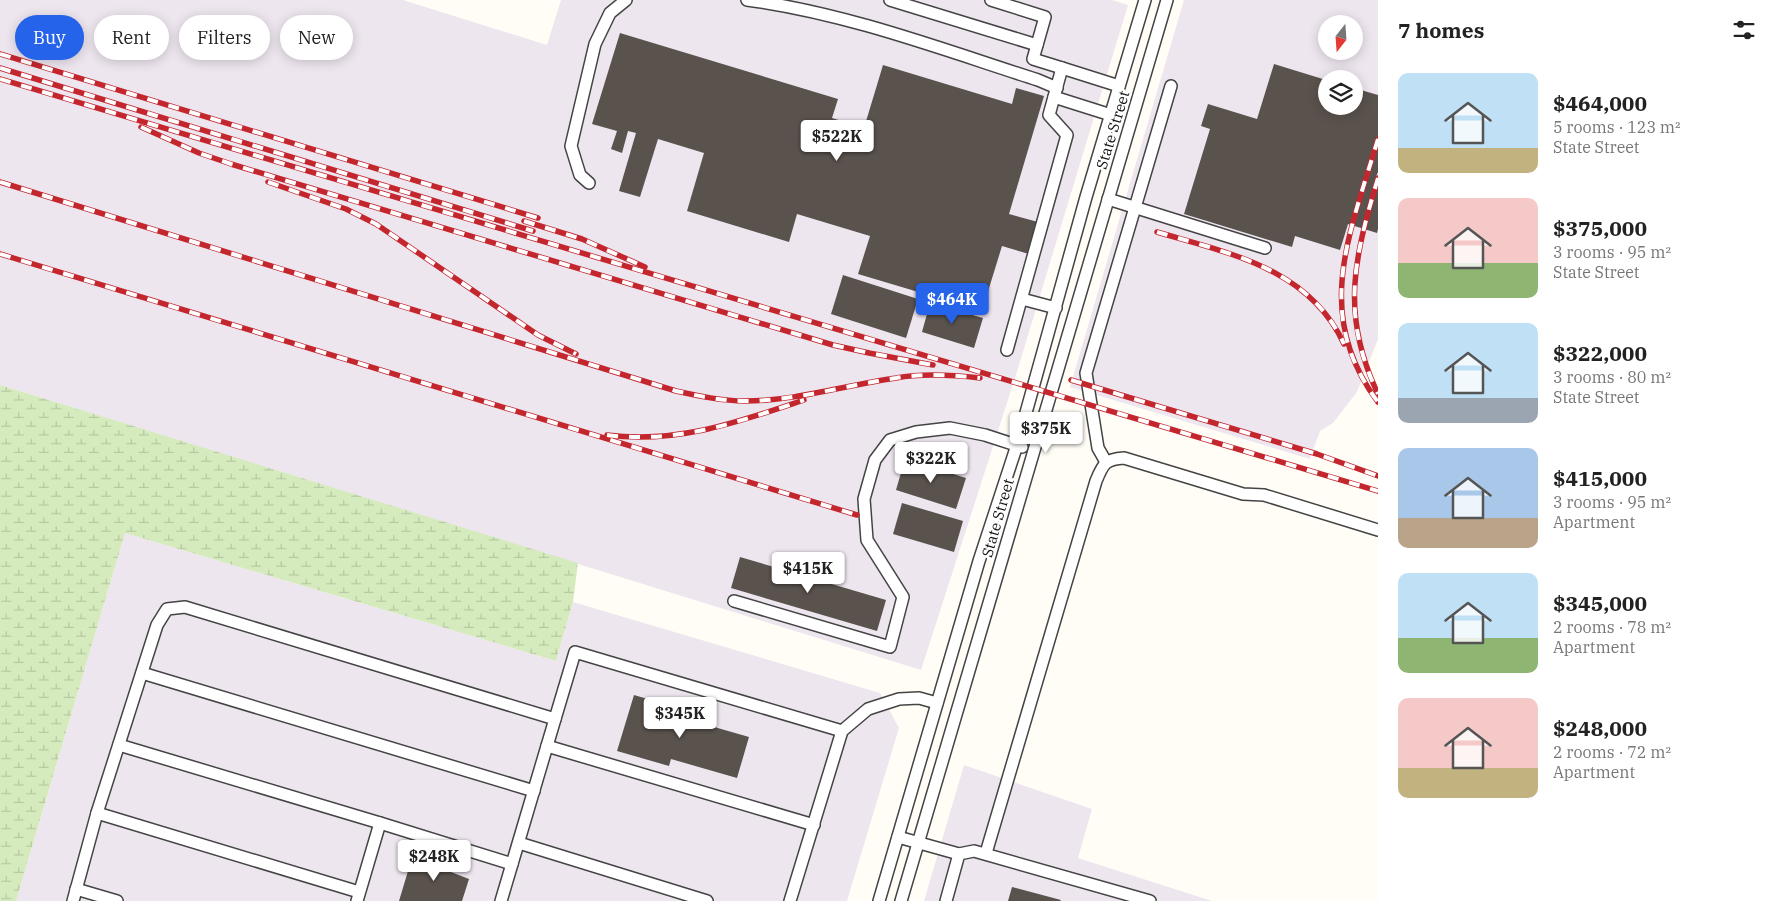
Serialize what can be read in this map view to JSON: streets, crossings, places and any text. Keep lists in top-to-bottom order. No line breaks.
{"streets":{"street":["State Street"]},"north":"bottom","page":{"heading":"7 homes","chip":["Buy","Rent","Filters","New"],"list":[{"name":"$464,000","note":"5 rooms · 123 m² · State Street"},{"name":"$375,000","note":"3 rooms · 95 m² · State Street"},{"name":"$322,000","note":"3 rooms · 80 m² · State Street"},{"name":"$415,000","note":"3 rooms · 95 m² · Apartment"},{"name":"$345,000","note":"2 rooms · 78 m² · Apartment"},{"name":"$248,000","note":"2 rooms · 72 m² · Apartment"}],"price":["$522K","$464K","$375K","$322K","$415K","$345K","$248K"]}}
